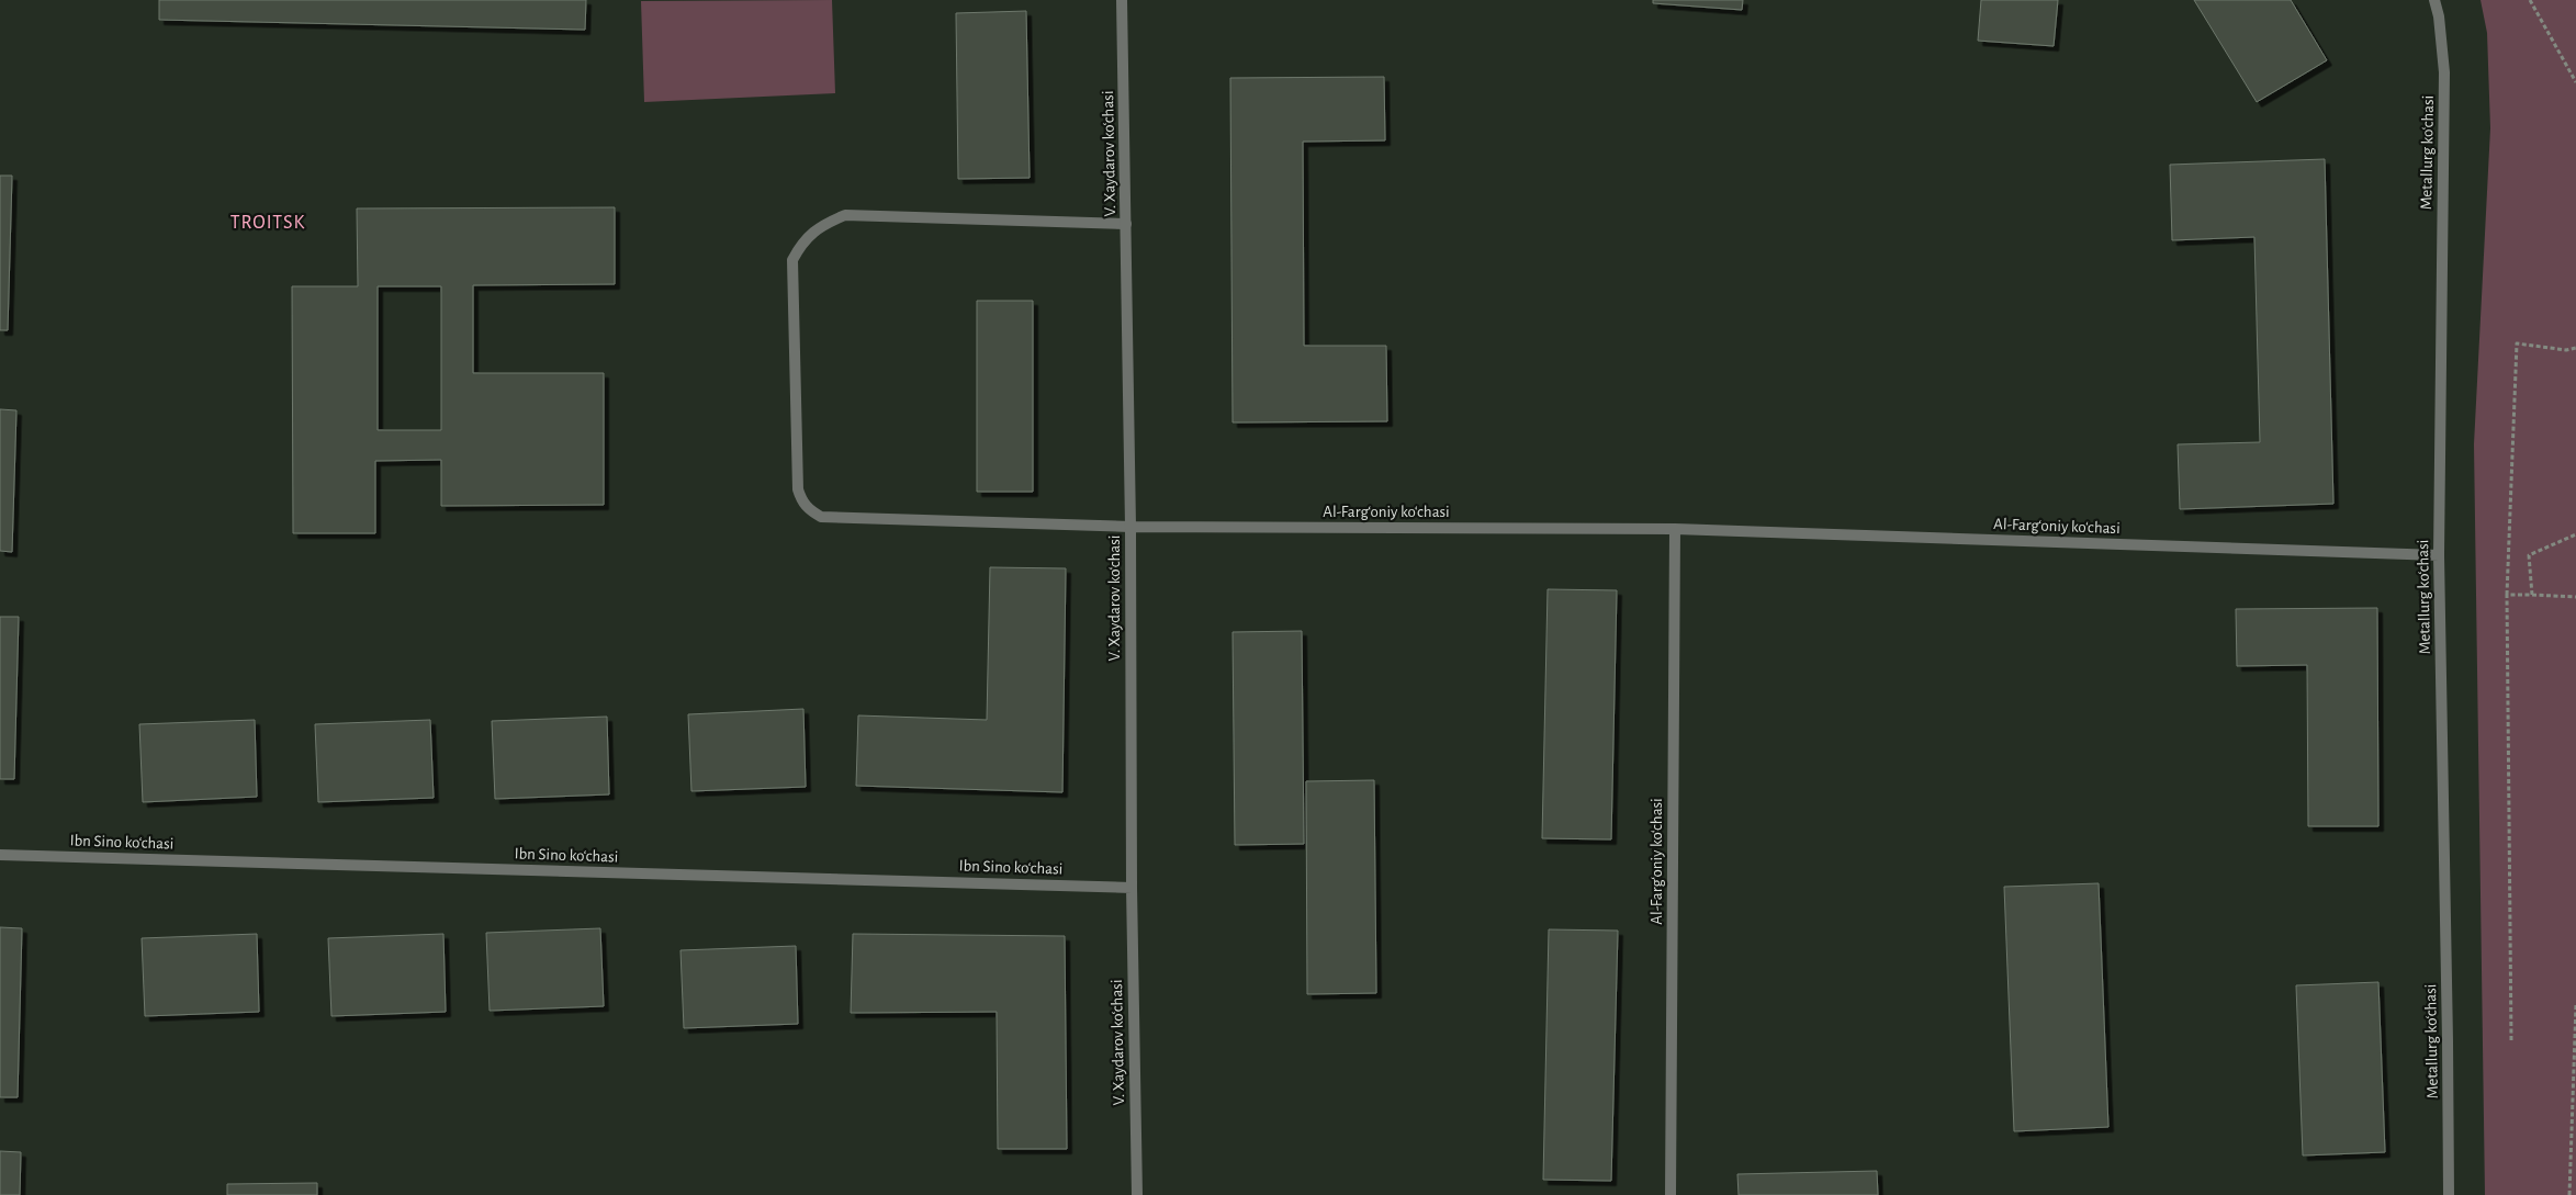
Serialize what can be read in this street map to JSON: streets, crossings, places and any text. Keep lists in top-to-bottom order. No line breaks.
{"streets":{"street":["Metallurg ko‘chasi","V. Xaydarov ko‘chasi","Al-Farg‘oniy ko‘chasi","Ibn Sino ko‘chasi"]},"crossings":[["Metallurg ko‘chasi","Al-Farg‘oniy ko‘chasi"],["V. Xaydarov ko‘chasi","Al-Farg‘oniy ko‘chasi"],["V. Xaydarov ko‘chasi","Ibn Sino ko‘chasi"]],"districts":["TROITSK"]}
